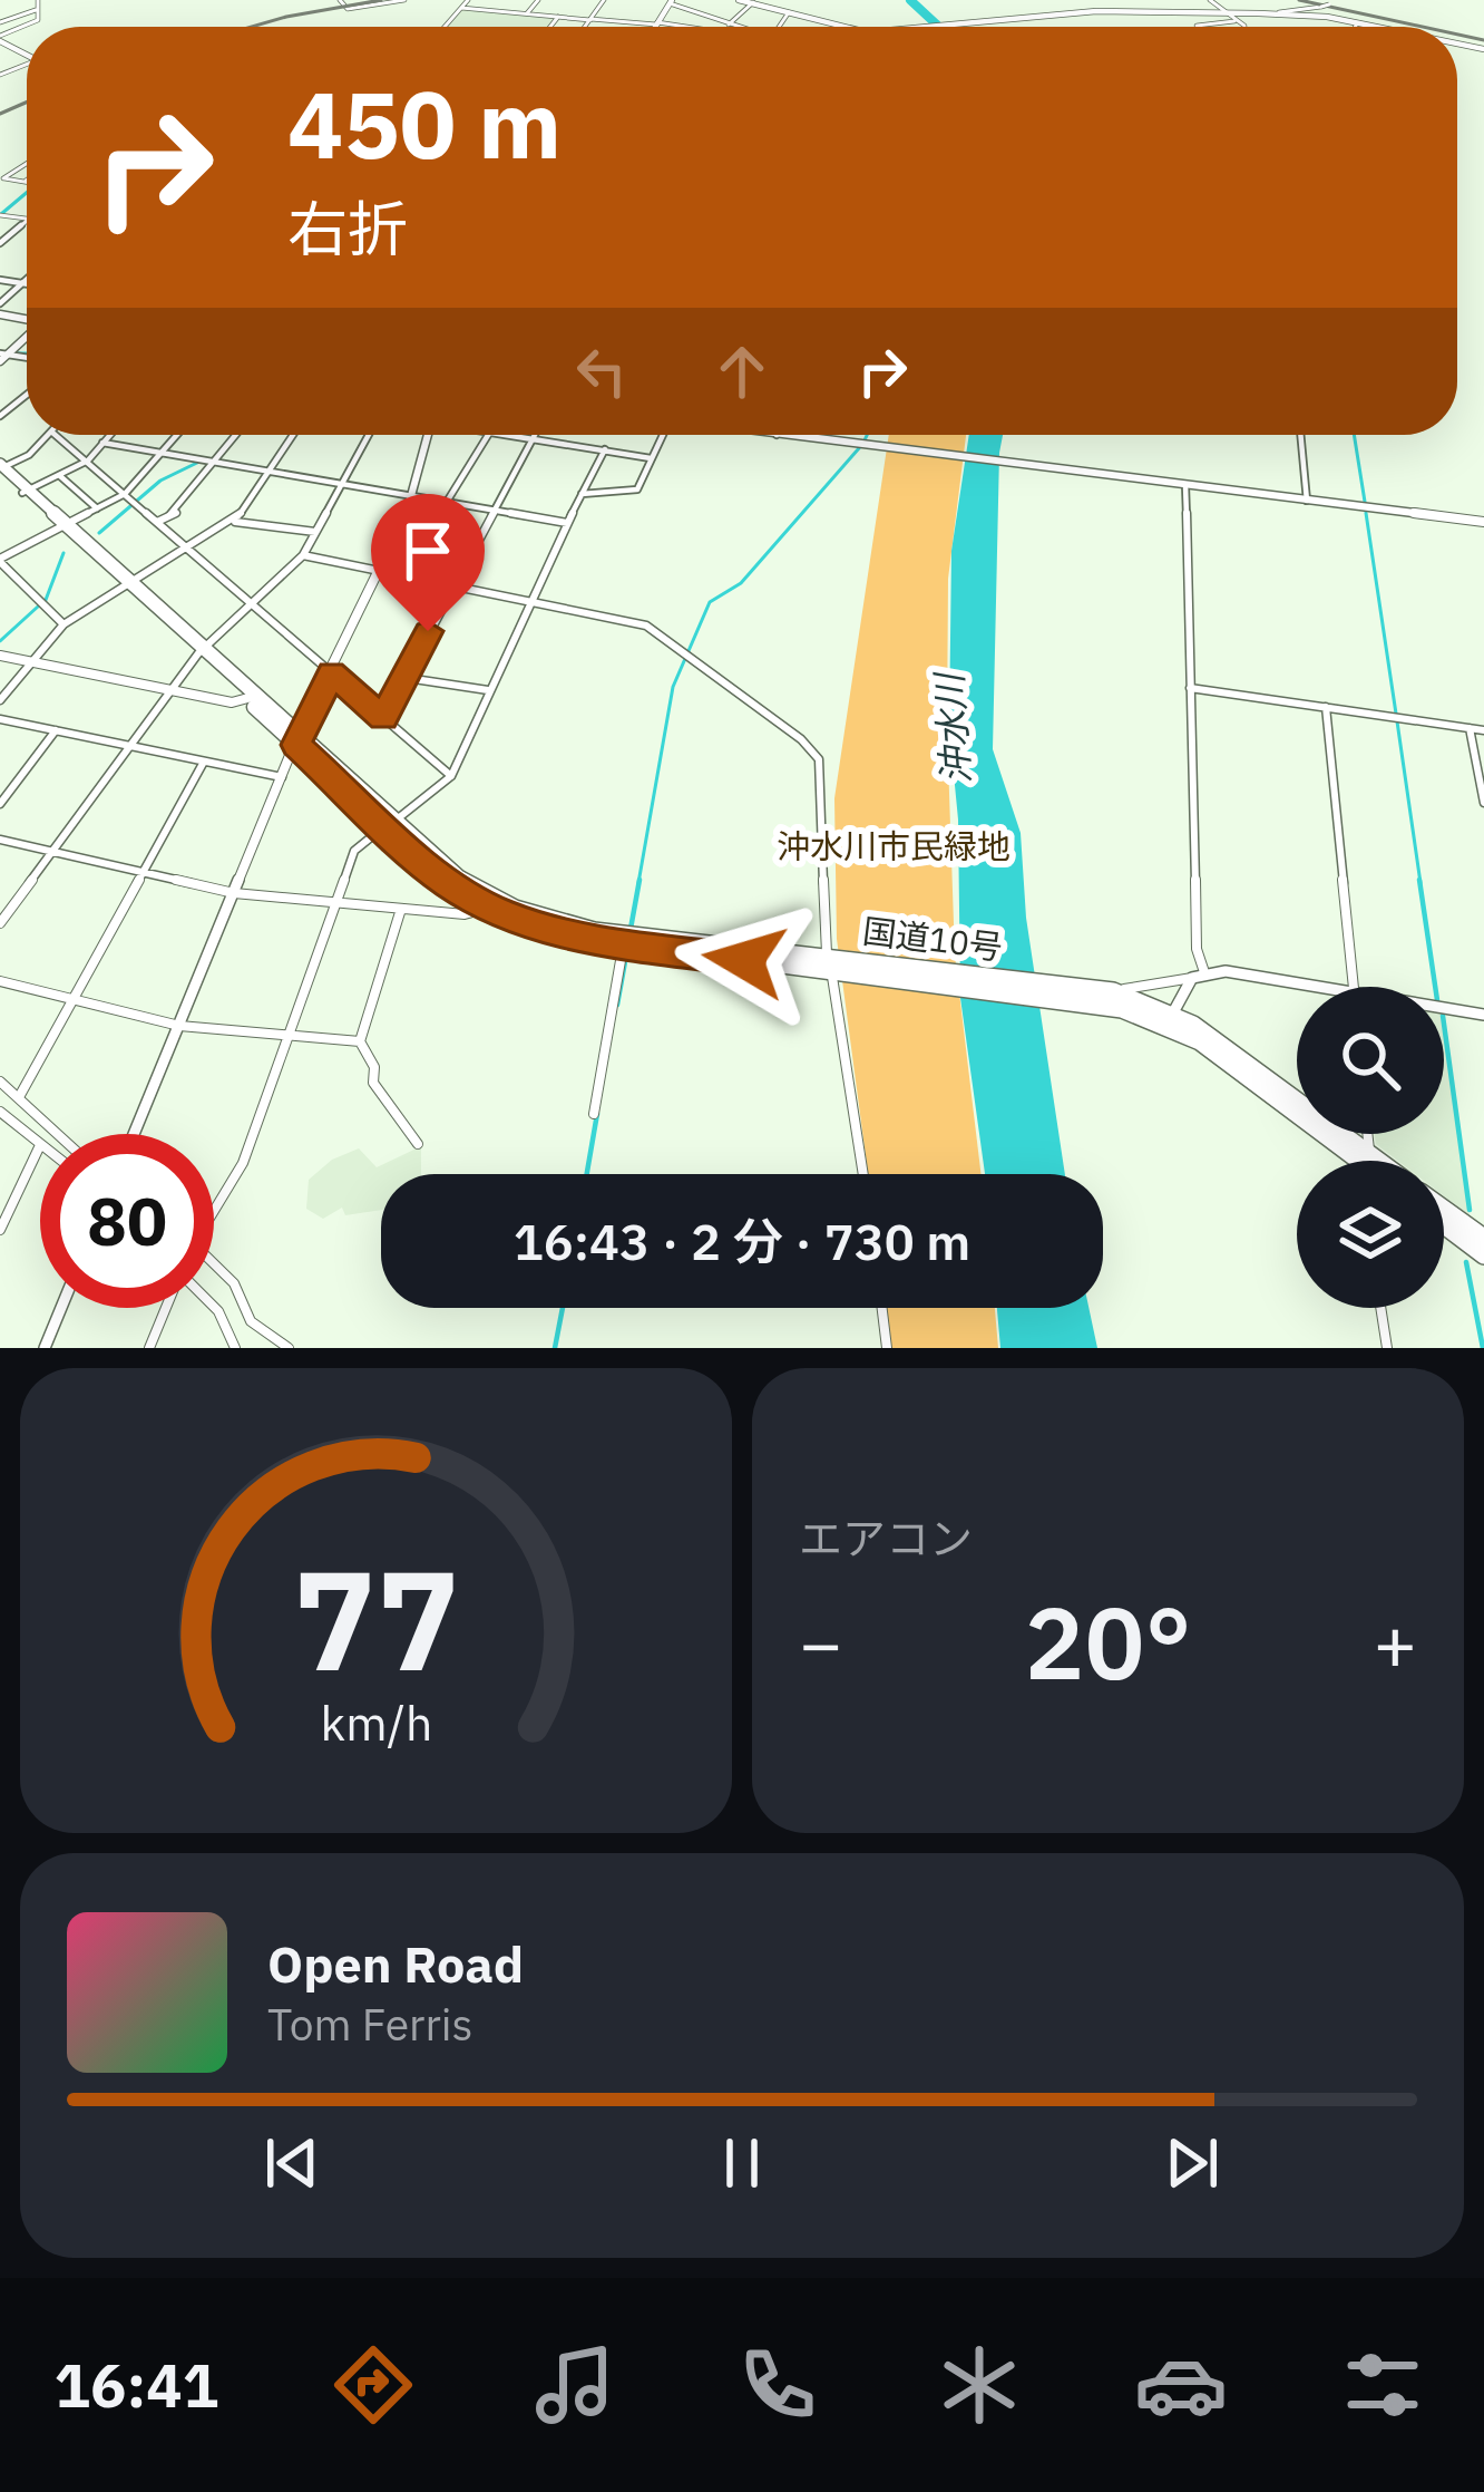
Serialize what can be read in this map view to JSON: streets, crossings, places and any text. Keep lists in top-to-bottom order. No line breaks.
{"streets":{"highway":["国道10号"]},"water":["沖水川"],"parks":["沖水川市民緑地"],"page":{"turn":["450 m","右折"],"limit":"80","trip":"16:43 · 2 分 · 730 m","tile":"エアコン","heat":["−","20°","+"],"song":["Open Road","Tom Ferris"],"tabs":"16:41","gauge":["77","km/h"]}}
